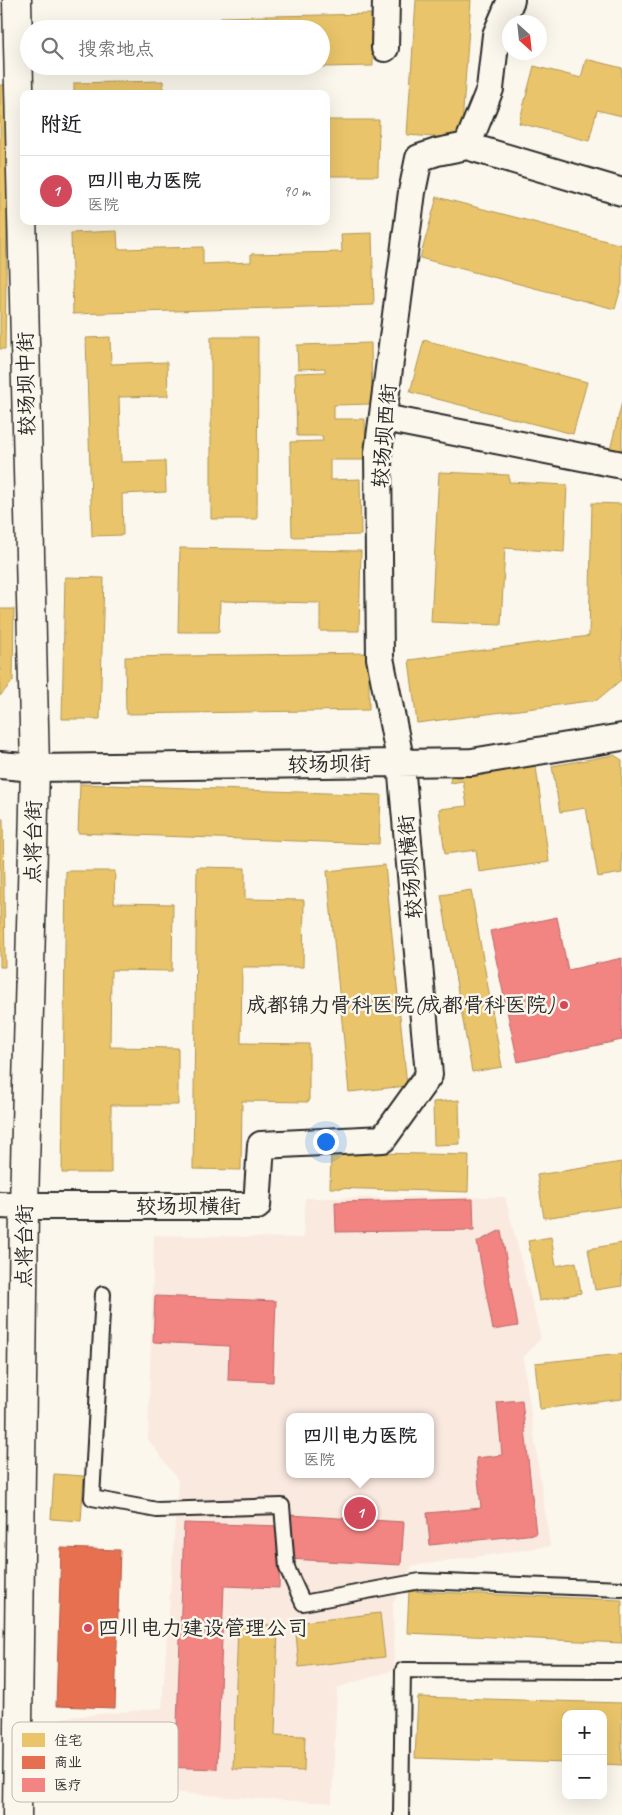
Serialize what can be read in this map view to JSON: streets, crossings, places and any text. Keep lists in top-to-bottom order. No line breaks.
{"streets":{"street":["较场坝中街","较场坝西街","较场坝街","点将台街","较场坝横街"]},"crossings":[["较场坝中街","较场坝街"],["较场坝中街","点将台街"],["较场坝西街","较场坝街"],["较场坝西街","较场坝横街"],["较场坝街","点将台街"],["较场坝街","较场坝横街"],["点将台街","较场坝横街"]],"places":["成都锦力骨科医院(成都骨科医院)","四川电力建设管理公司"],"legend":["住宅","商业","医疗"],"north":"bottom right","page":{"search":"搜索地点","heading":"附近","list":[{"mark":"1","name":"四川电力医院","note":"医院","value":"90 m"}],"popup":["四川电力医院","医院"],"pins":"1","map_buttons":["+","−"]}}
